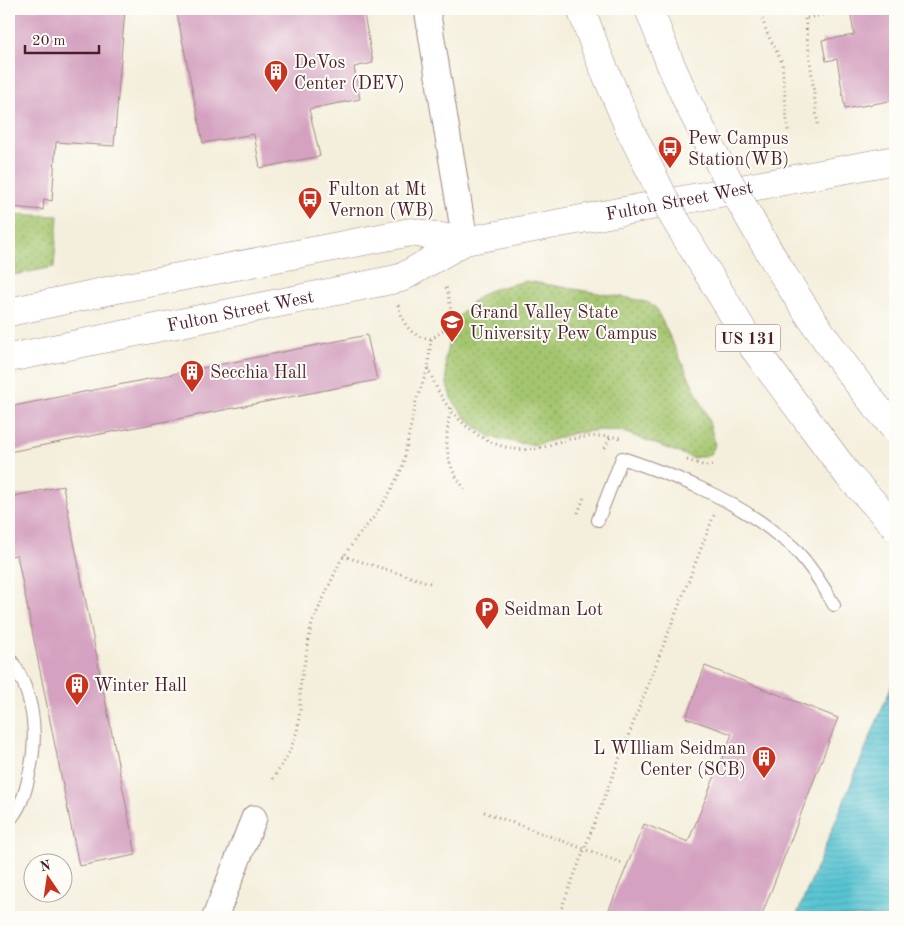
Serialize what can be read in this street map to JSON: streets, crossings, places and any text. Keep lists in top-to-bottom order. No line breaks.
{"streets":{"main road":["Fulton Street West","US 131"]},"places":{"building":["DeVos Center (DEV)","Secchia Hall","Winter Hall","L WIlliam Seidman Center (SCB)"],"bus stop":["Pew Campus Station(WB)","Fulton at Mt Vernon (WB)"],"school or university":["Grand Valley State University Pew Campus"],"parking":["Seidman Lot"]},"scale_bar":"20 m","north":"top"}
